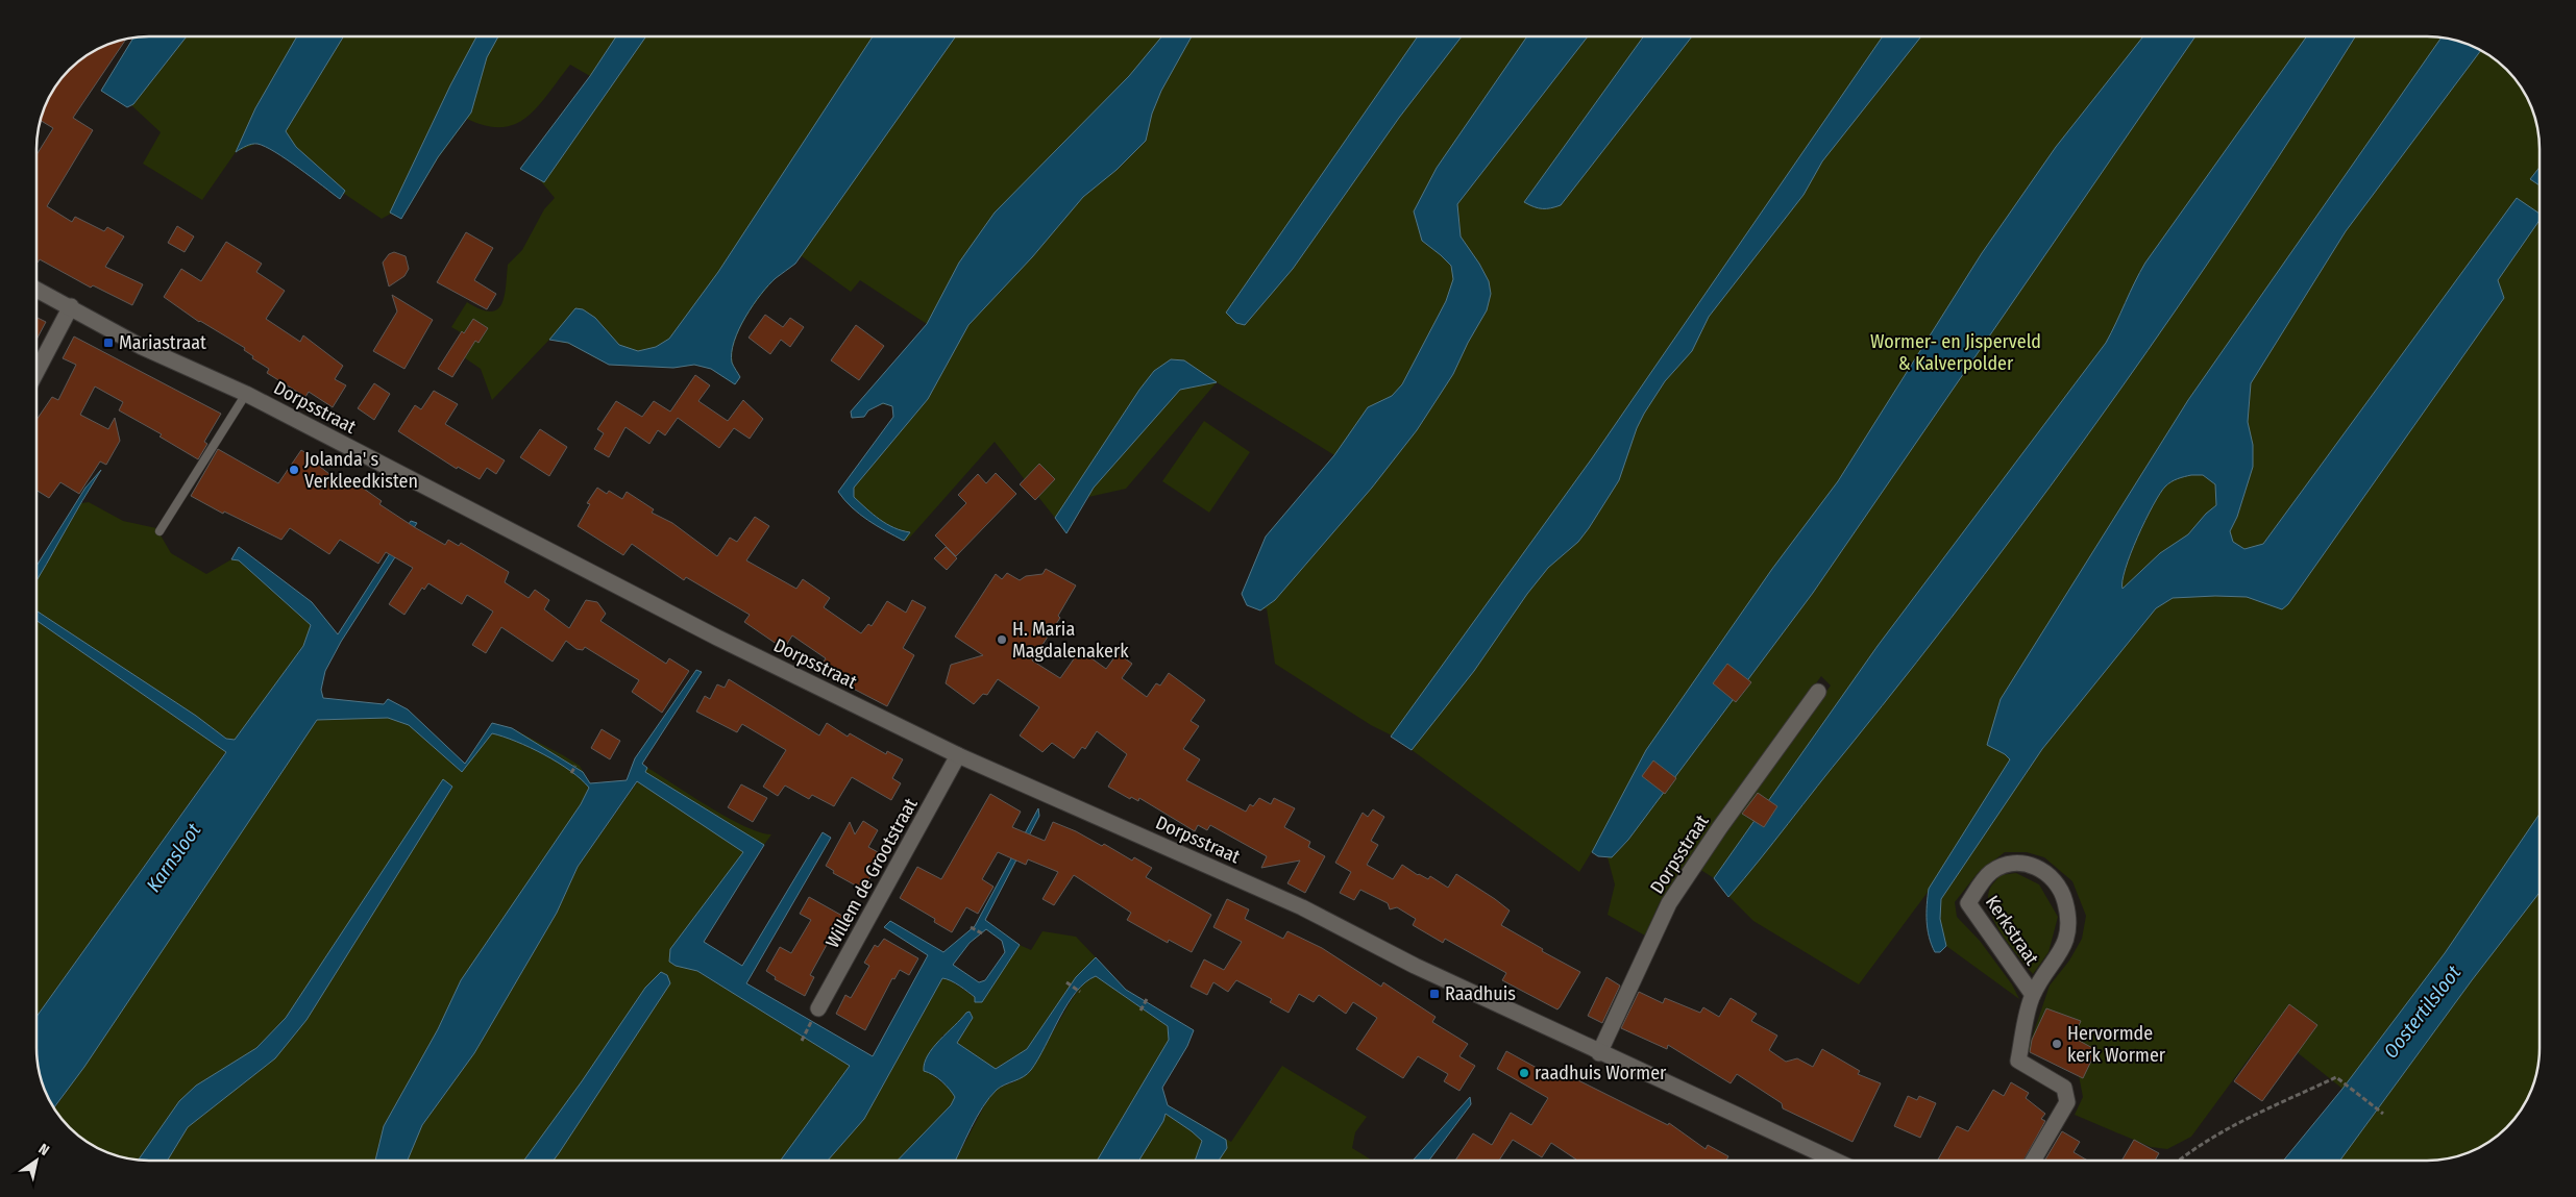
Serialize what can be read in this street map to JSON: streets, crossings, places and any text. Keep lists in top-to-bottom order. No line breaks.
{"streets":{"street":["Dorpsstraat","Willem de Grootstraat","Kerkstraat"]},"crossings":[["Dorpsstraat","Willem de Grootstraat"]],"water":["Karnsloot","Oostertilsloot"],"parks":["Wormer- en Jisperveld & Kalverpolder"],"places":{"transit":["Mariastraat","Raadhuis"],"other":["Jolanda' s Verkleedkisten","H. Maria Magdalenakerk","Hervormde kerk Wormer","raadhuis Wormer"]},"north":"top right"}
